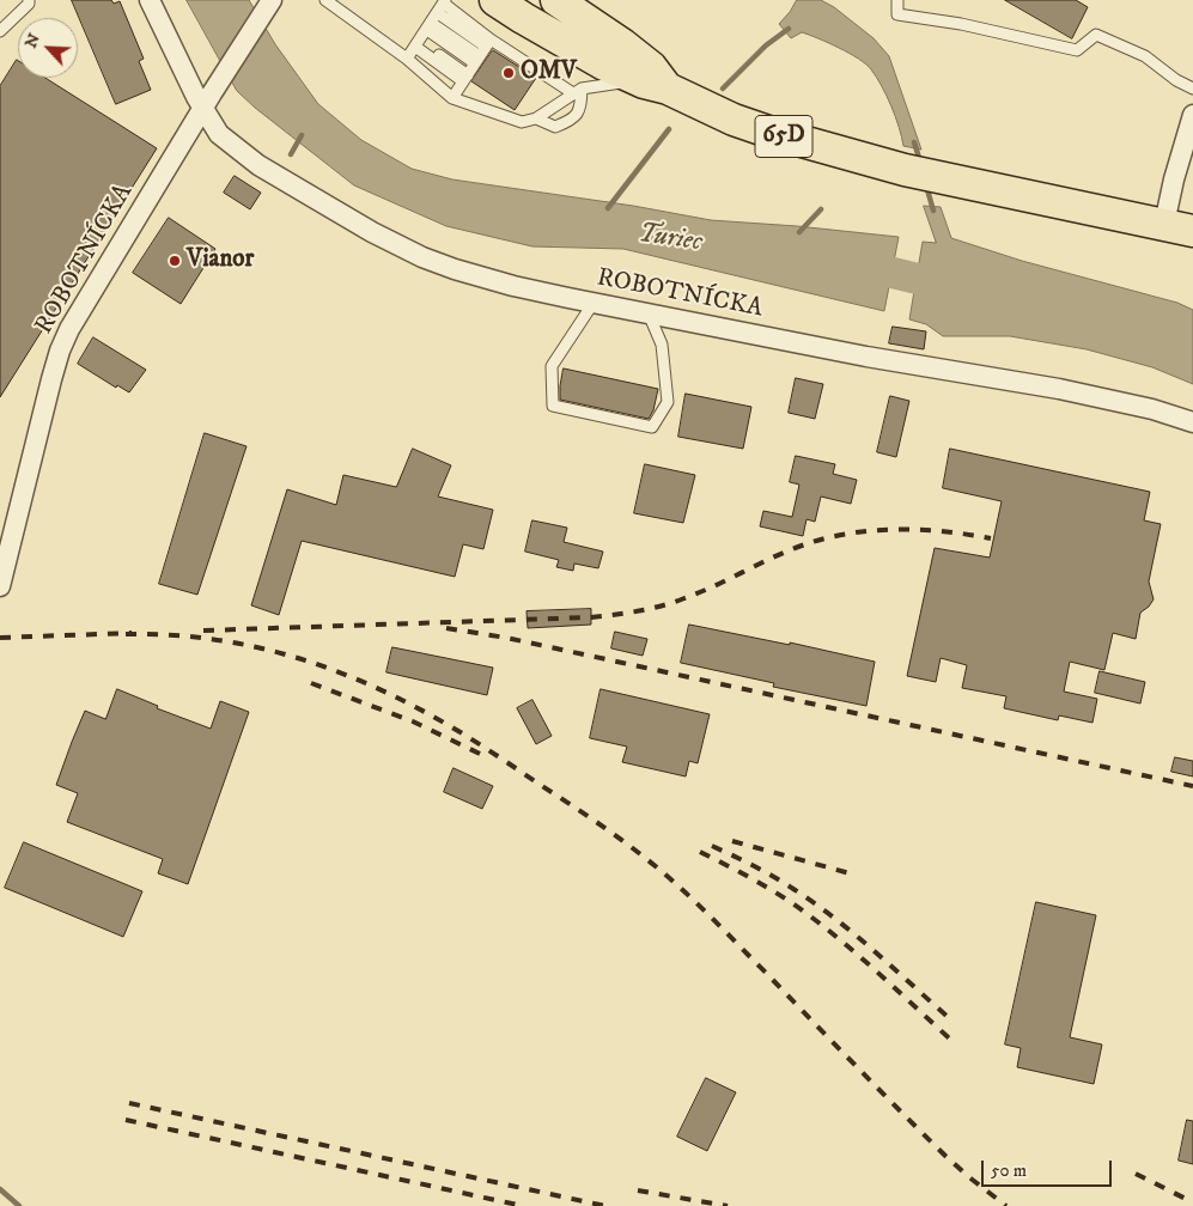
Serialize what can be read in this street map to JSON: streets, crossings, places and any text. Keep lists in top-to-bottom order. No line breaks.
{"streets":{"main road":["65D"],"street":["ROBOTNÍCKA"]},"water":["Turiec"],"places":["OMV","Vianor"],"scale_bar":"50 m","north":"top left"}
